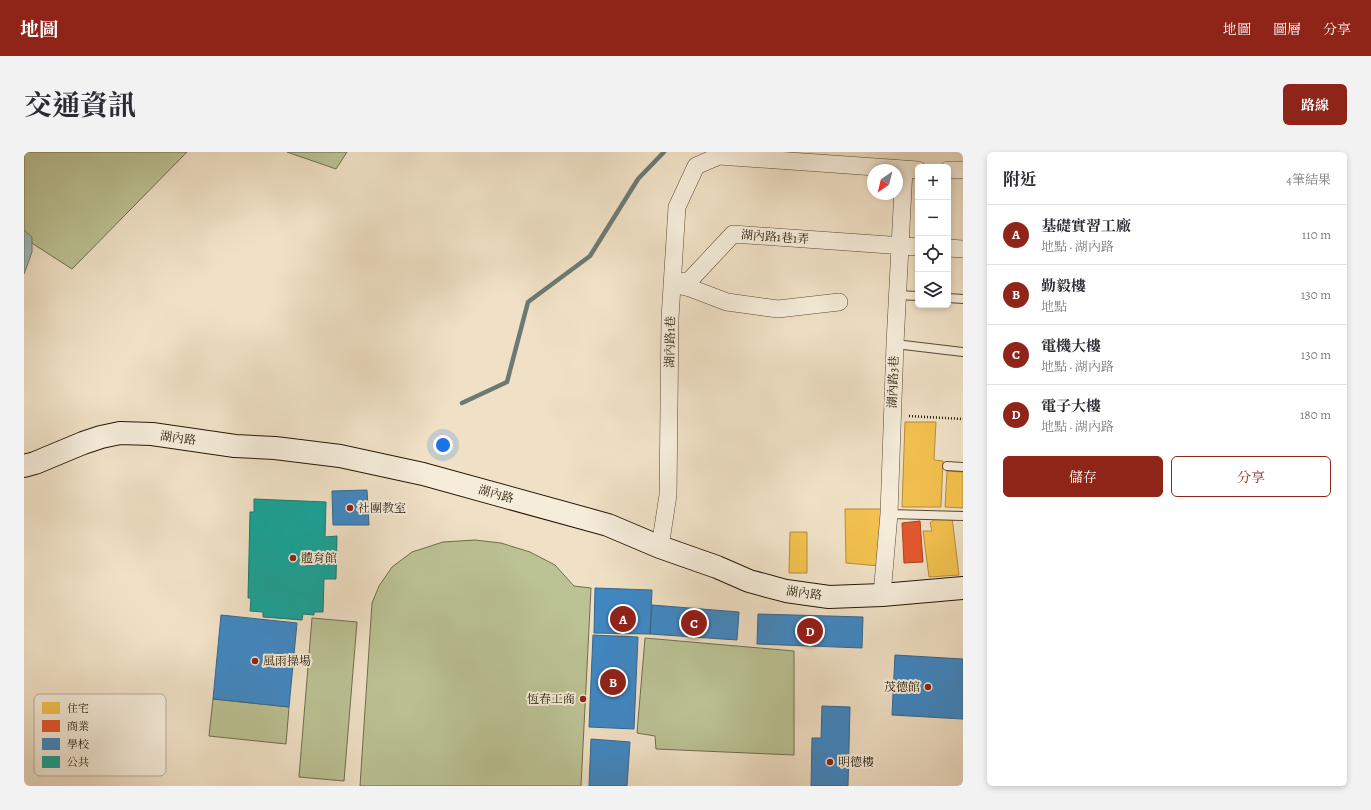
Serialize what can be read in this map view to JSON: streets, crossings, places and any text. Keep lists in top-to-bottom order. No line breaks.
{"streets":{"street":["湖內路1巷1弄","湖內路1巷","湖內路3巷","湖內路"]},"crossings":[["湖內路1巷1弄","湖內路1巷"],["湖內路1巷1弄","湖內路3巷"],["湖內路1巷","湖內路3巷"],["湖內路1巷","湖內路"],["湖內路3巷","湖內路"]],"places":["社團教室","體育館","風雨操場","茂德館","恆春工商","明德樓"],"legend":["住宅","商業","學校","公共"],"north":"bottom left","page":{"header":"地圖","nav":["地圖","圖層","分享"],"title":"交通資訊","buttons":["路線",["儲存","分享"]],"heading":["附近","4筆結果"],"map_buttons":["+","−"],"list":[{"mark":"A","name":"基礎實習工廠","note":"地點 · 湖內路","value":"110 m"},{"mark":"B","name":"勤毅樓","note":"地點","value":"130 m"},{"mark":"C","name":"電機大樓","note":"地點 · 湖內路","value":"130 m"},{"mark":"D","name":"電子大樓","note":"地點 · 湖內路","value":"180 m"}],"pins":["A","C","D","B"]}}
